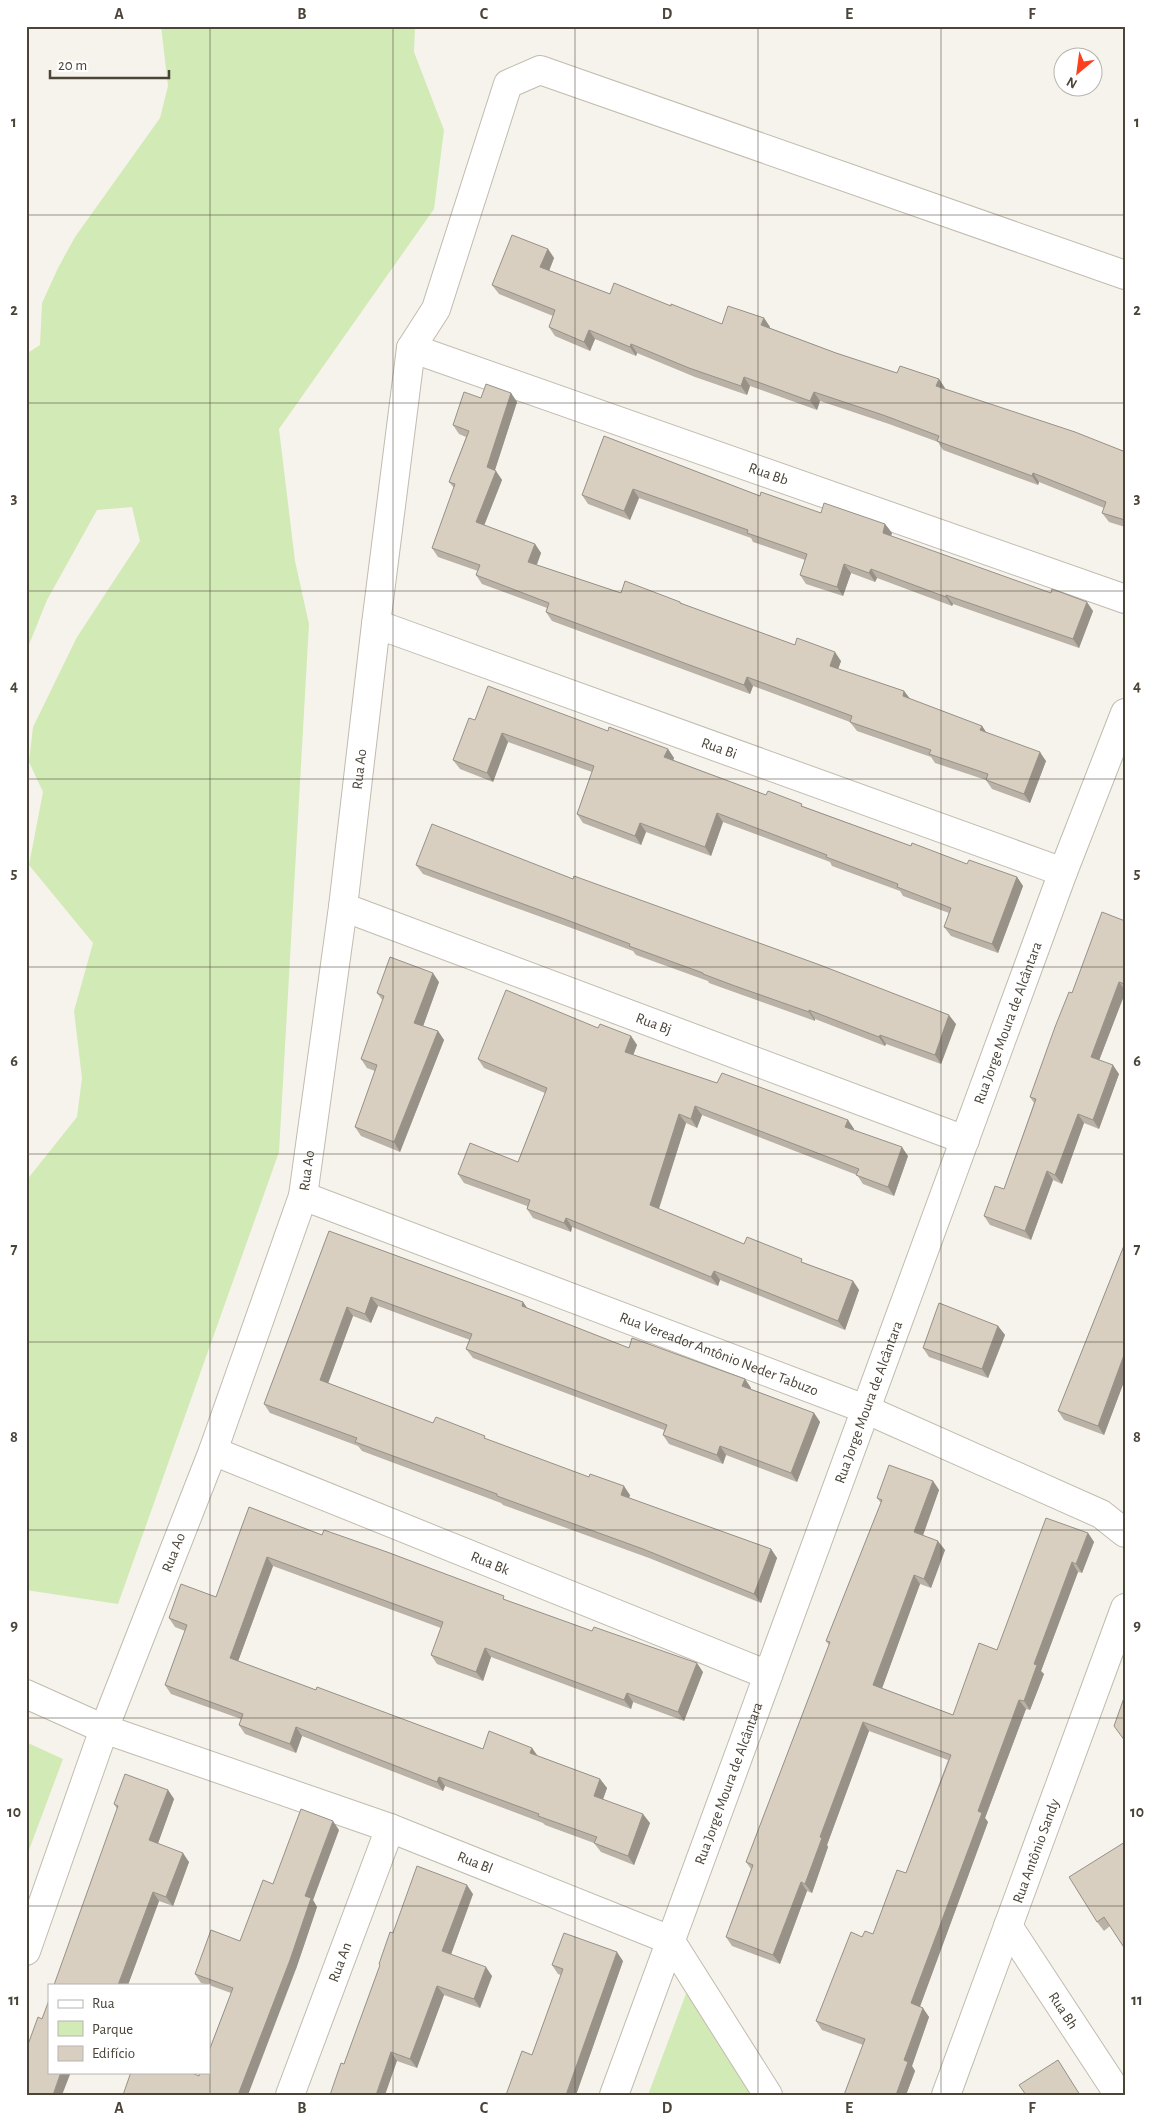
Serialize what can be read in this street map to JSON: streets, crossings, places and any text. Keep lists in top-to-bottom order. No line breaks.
{"streets":{"street":["Rua Bb","Rua Bi","Rua Ao","Rua Bj","Rua Jorge Moura de Alcântara","Rua Vereador Antônio Neder Tabuzo","Rua Bk","Rua Antônio Sandy","Rua Bl","Rua An","Rua Bh"]},"crossings":[["Rua Bb","Rua Ao"],["Rua Bi","Rua Ao"],["Rua Bi","Rua Jorge Moura de Alcântara"],["Rua Ao","Rua Bj"],["Rua Ao","Rua Vereador Antônio Neder Tabuzo"],["Rua Ao","Rua Bk"],["Rua Ao","Rua Bl"],["Rua Bj","Rua Jorge Moura de Alcântara"],["Rua Jorge Moura de Alcântara","Rua Vereador Antônio Neder Tabuzo"],["Rua Jorge Moura de Alcântara","Rua Bk"],["Rua Jorge Moura de Alcântara","Rua Bl"],["Rua Antônio Sandy","Rua Bh"],["Rua Bl","Rua An"]],"legend":["Rua","Parque","Edifício"],"scale_bar":"20 m","north":"bottom left","grid":{"columns":["A","B","C","D","E","F"],"rows":["1","2","3","4","5","6","7","8","9","10","11"]}}
